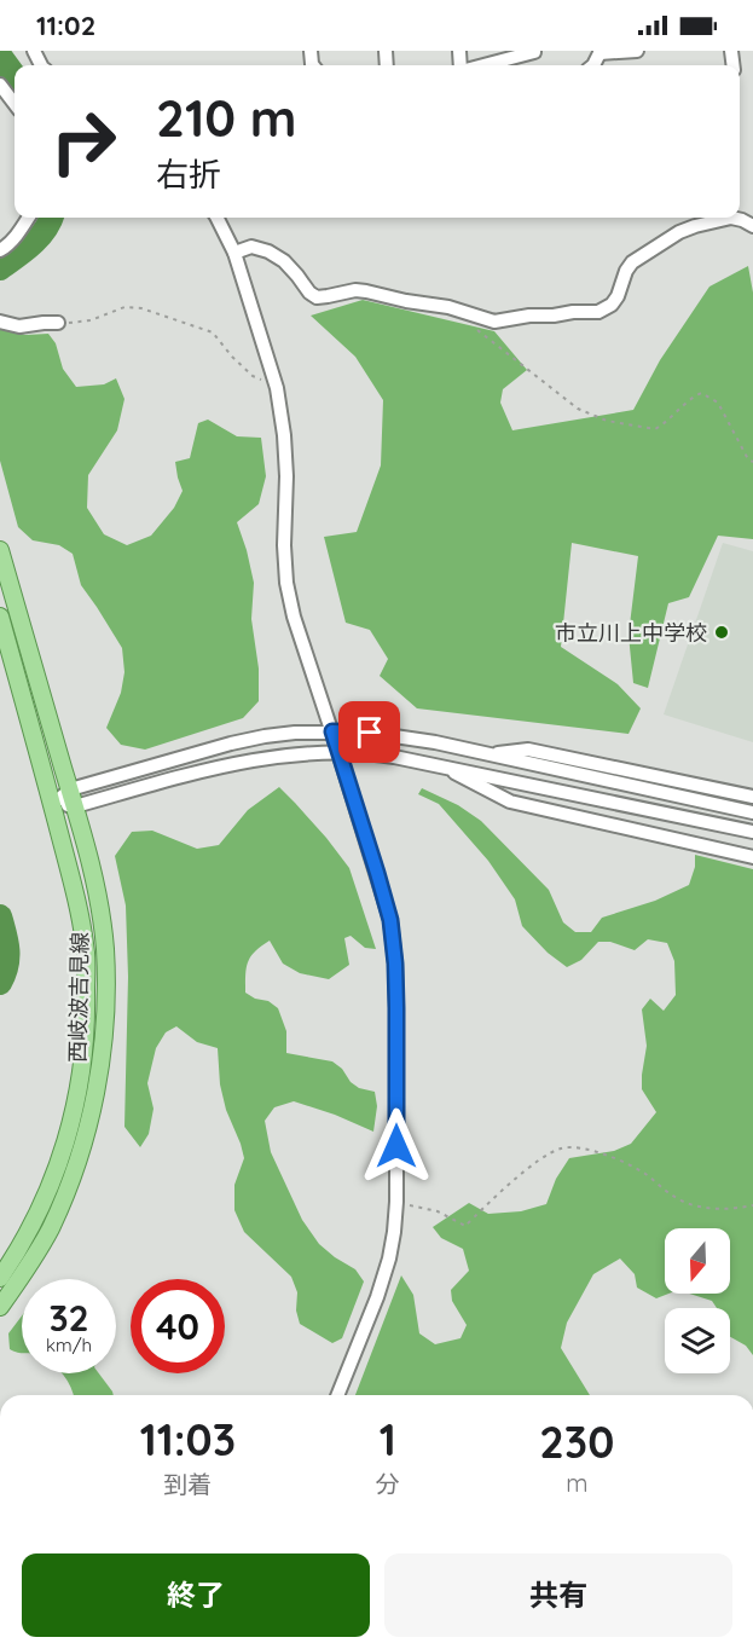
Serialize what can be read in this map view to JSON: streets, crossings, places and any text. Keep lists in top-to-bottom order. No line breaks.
{"streets":{"main road":["西岐波吉見線"]},"places":["市立川上中学校"],"north":"bottom","page":{"status":"11:02","turn":["210 m","右折"],"speed":"32 km/h","limit":"40","eta":["11:03","到着","1","分","230","m"],"buttons":["終了","共有"]}}
